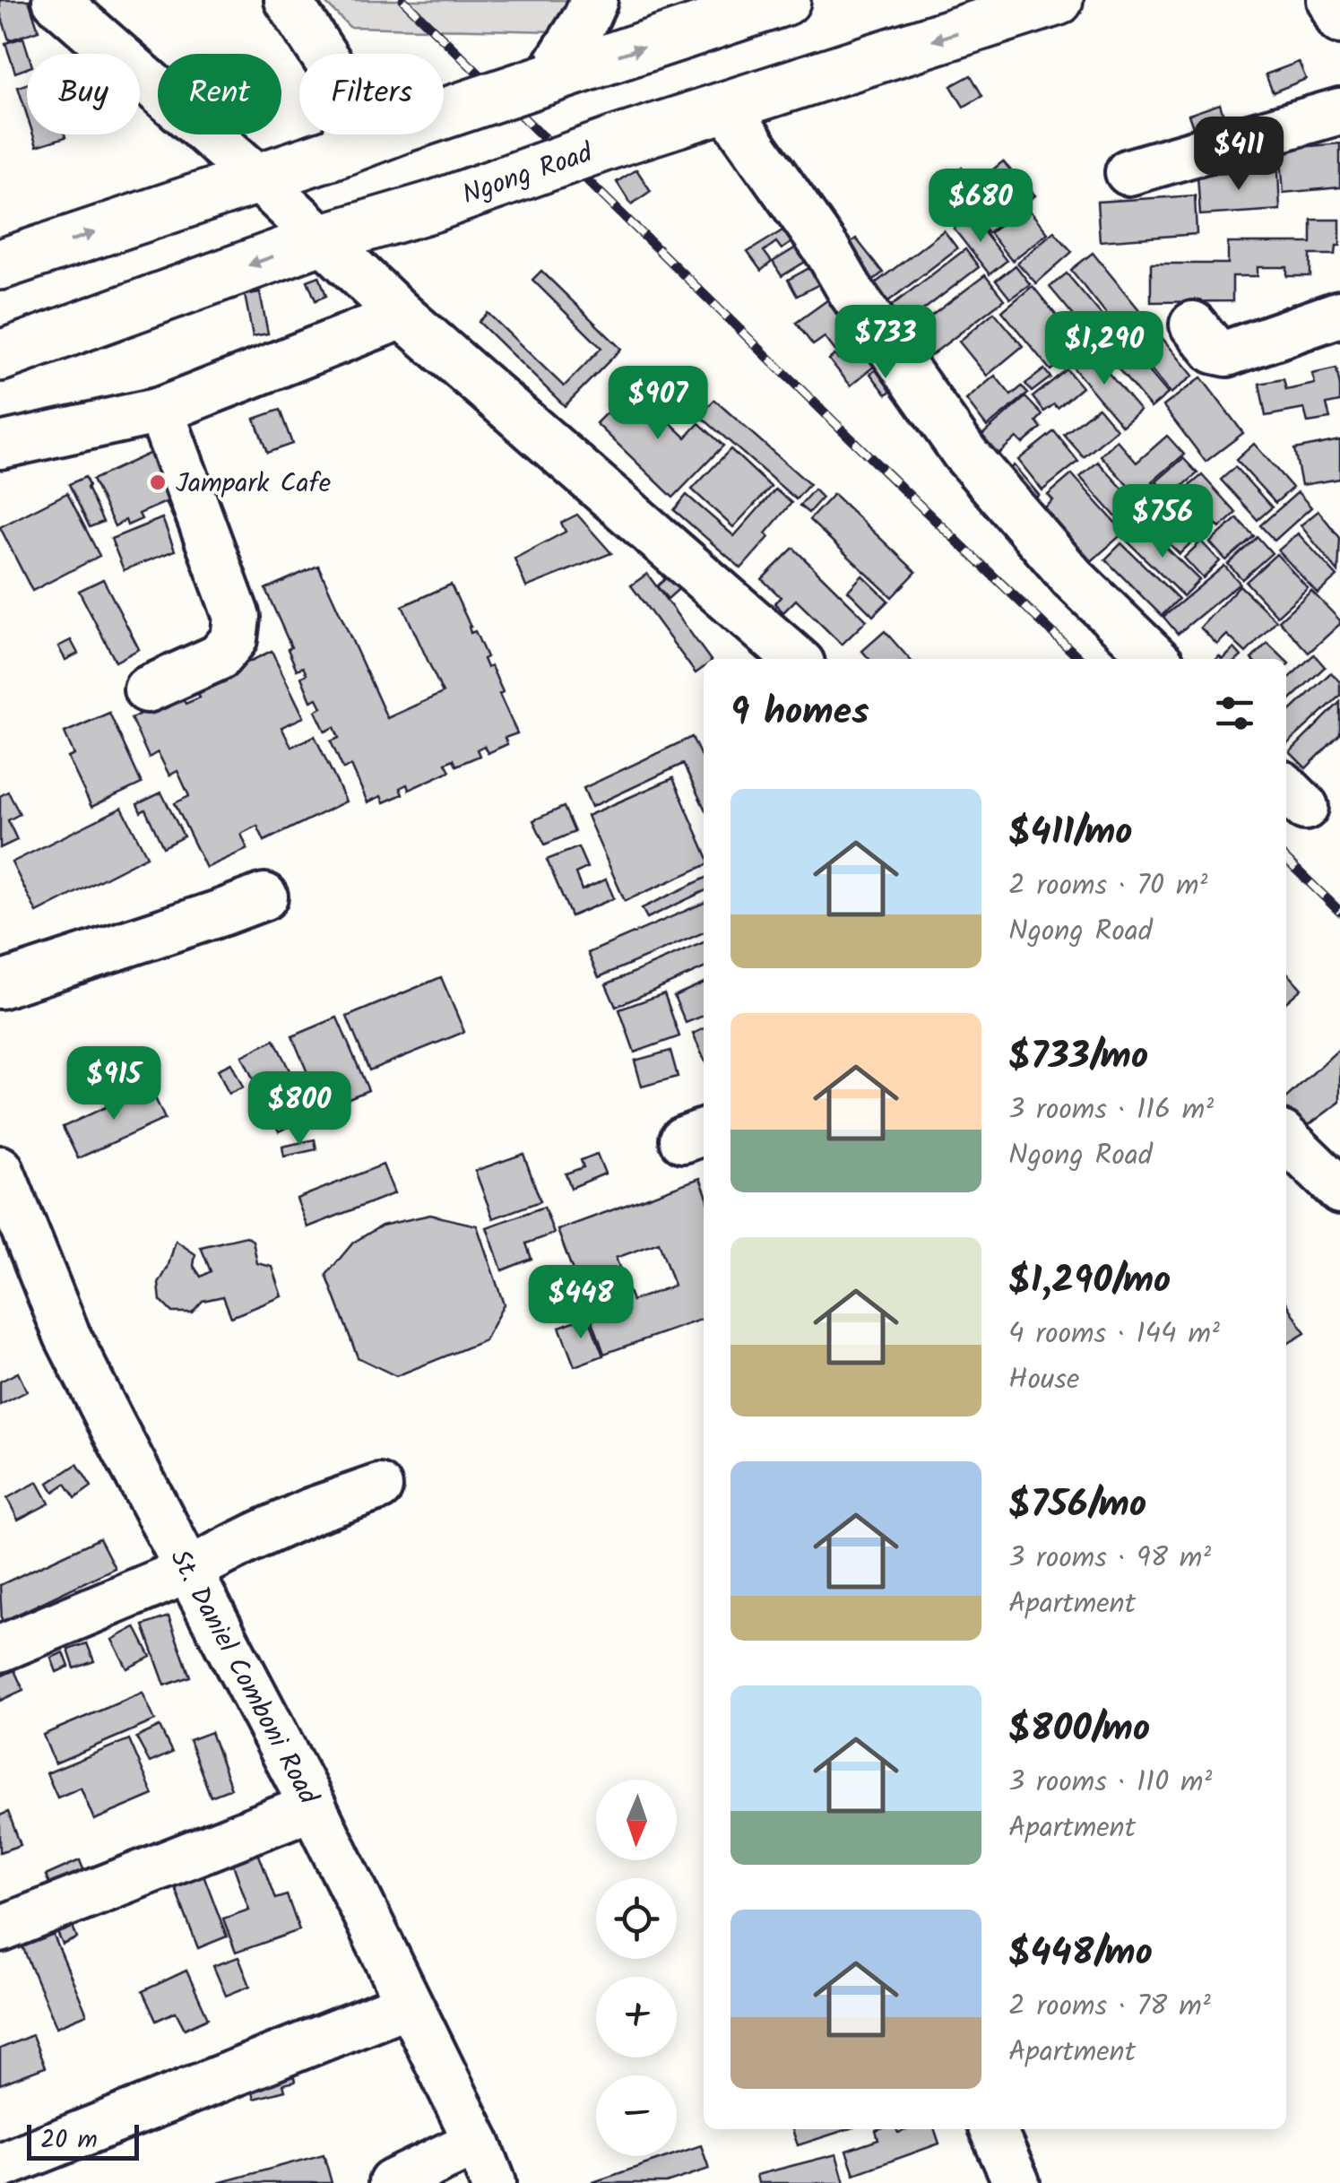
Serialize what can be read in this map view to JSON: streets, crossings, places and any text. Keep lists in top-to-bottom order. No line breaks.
{"streets":{"main road":["Ngong Road"],"street":["St. Daniel Comboni Road"]},"places":["Jampark Cafe"],"scale_bar":"20 m","north":"bottom","page":{"chip":["Buy","Rent","Filters"],"price":["$411","$680","$733","$1,290","$907","$756","$915","$800","$448"],"heading":"9 homes","list":[{"name":"$411/mo","note":"2 rooms · 70 m² · Ngong Road"},{"name":"$733/mo","note":"3 rooms · 116 m² · Ngong Road"},{"name":"$1,290/mo","note":"4 rooms · 144 m² · House"},{"name":"$756/mo","note":"3 rooms · 98 m² · Apartment"},{"name":"$800/mo","note":"3 rooms · 110 m² · Apartment"},{"name":"$448/mo","note":"2 rooms · 78 m² · Apartment"}],"map_buttons":["+","−"],"scale":"20 m"}}
